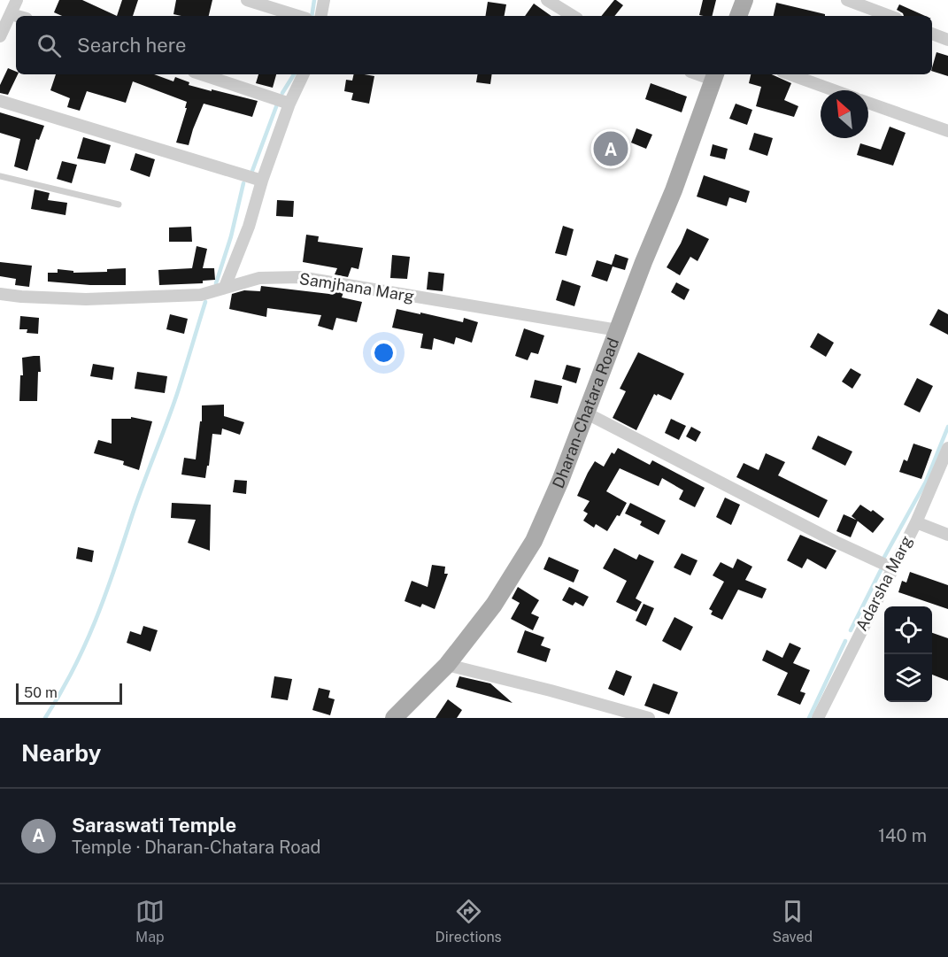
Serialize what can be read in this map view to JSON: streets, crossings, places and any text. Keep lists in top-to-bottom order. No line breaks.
{"streets":{"main road":["Dharan-Chatara Road"],"street":["Samjhana Marg","Adarsha Marg"]},"crossings":[["Samjhana Marg","Dharan-Chatara Road"]],"scale_bar":"50 m","north":"top left","page":{"search":"Search here","pins":"A","scale":"50 m","heading":"Nearby","list":[{"mark":"A","name":"Saraswati Temple","note":"Temple · Dharan-Chatara Road","value":"140 m"}],"nav":["Map","Directions","Saved"]}}
